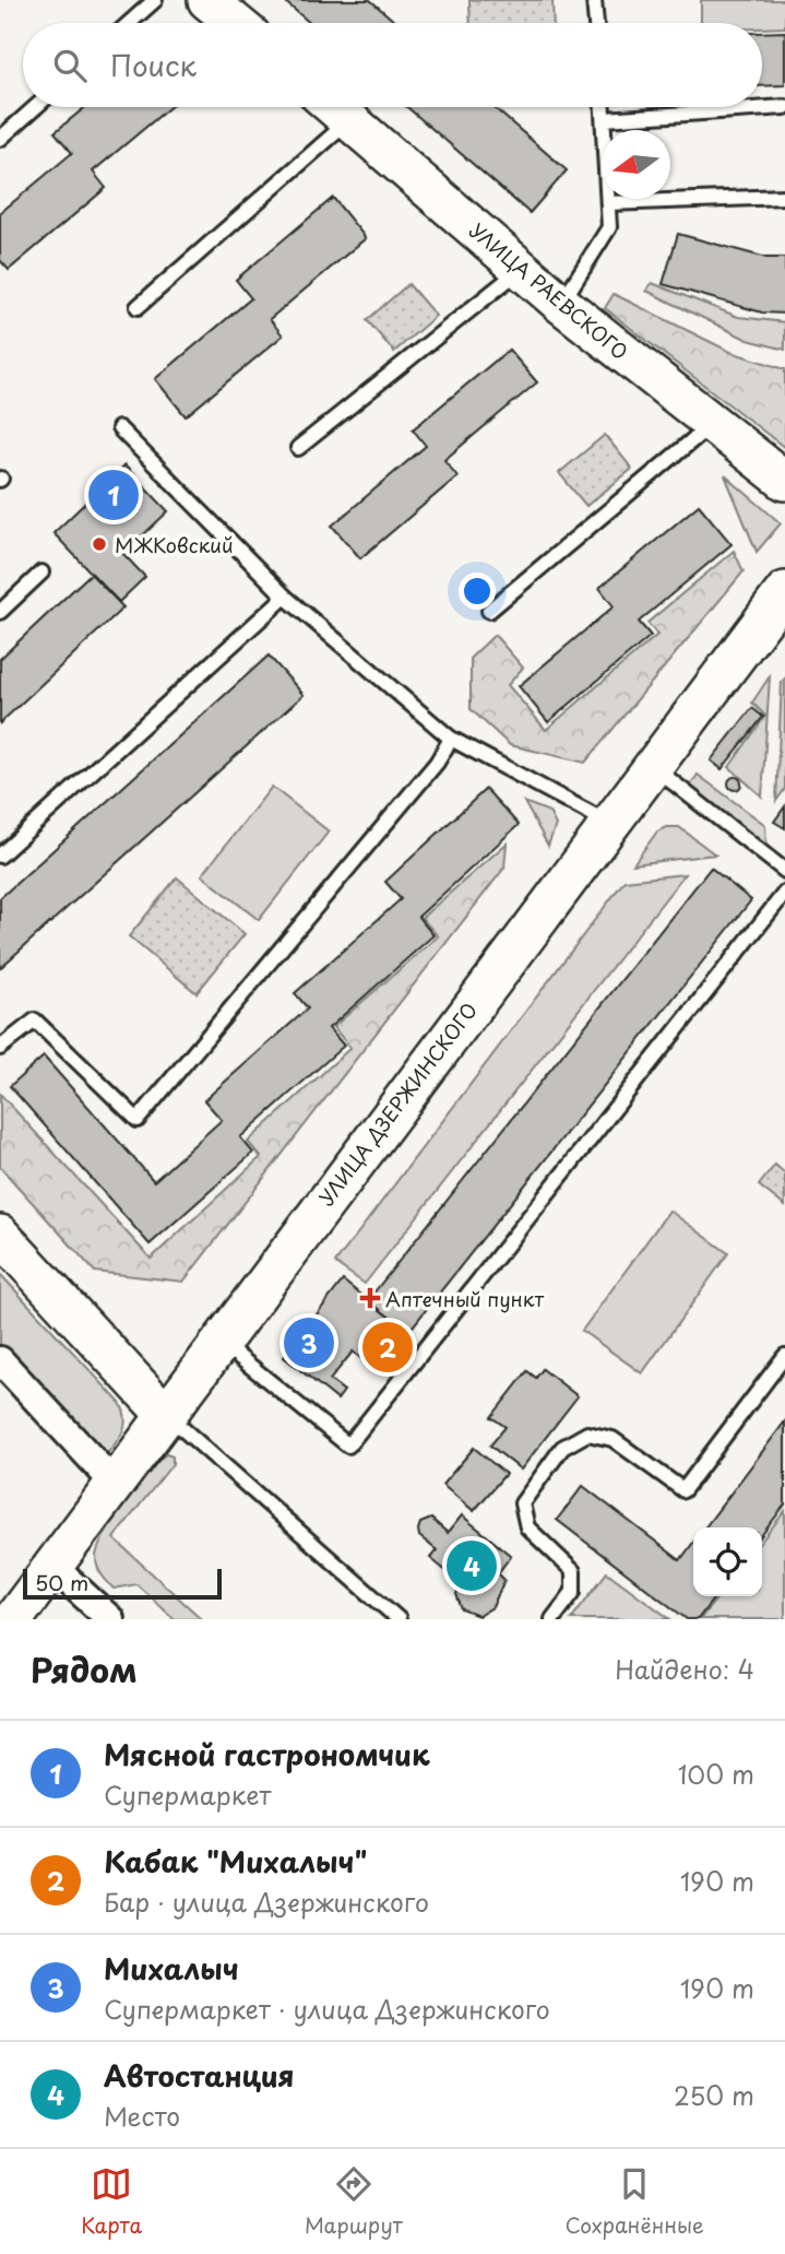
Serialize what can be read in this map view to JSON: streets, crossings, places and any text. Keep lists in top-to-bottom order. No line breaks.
{"streets":{"main road":["УЛИЦА РАЕВСКОГО","УЛИЦА ДЗЕРЖИНСКОГО"]},"places":{"other":["МЖКовский"],"health":["Аптечный пункт"]},"scale_bar":"50 m","north":"left","page":{"search":"Поиск","pins":["1","3","2","4"],"scale":"50 m","heading":["Рядом","Найдено: 4"],"list":[{"mark":"1","name":"Мясной гастрономчик","note":"Супермаркет","value":"100 m"},{"mark":"2","name":"Кабак \"Михалыч\"","note":"Бар · улица Дзержинского","value":"190 m"},{"mark":"3","name":"Михалыч","note":"Супермаркет · улица Дзержинского","value":"190 m"},{"mark":"4","name":"Автостанция","note":"Место","value":"250 m"}],"nav":["Карта","Маршрут","Сохранённые"]}}
